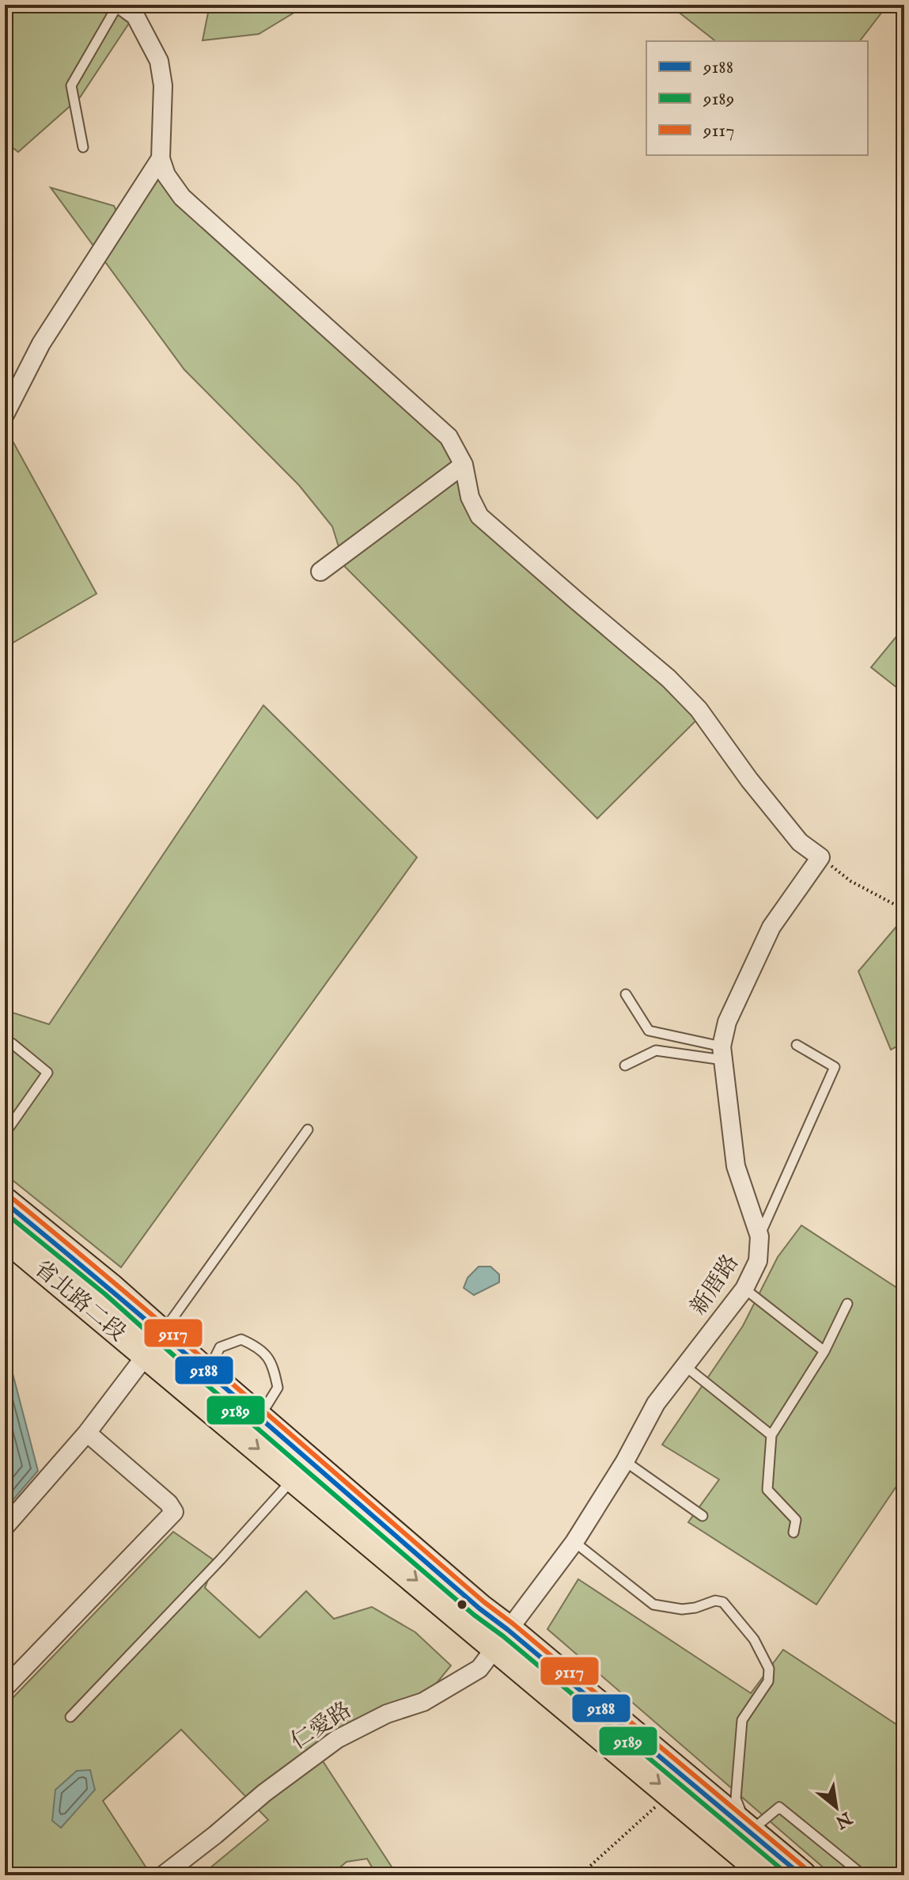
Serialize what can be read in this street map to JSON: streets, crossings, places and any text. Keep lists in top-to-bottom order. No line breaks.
{"streets":{"main road":["省北路二段"],"street":["新厝路","仁愛路"]},"crossings":[["新厝路","省北路二段"],["新厝路","仁愛路"],["省北路二段","仁愛路"]],"lines":["transit line 9117","transit line 9188","transit line 9189"],"legend":["9188","9189","9117"],"north":"bottom right"}
